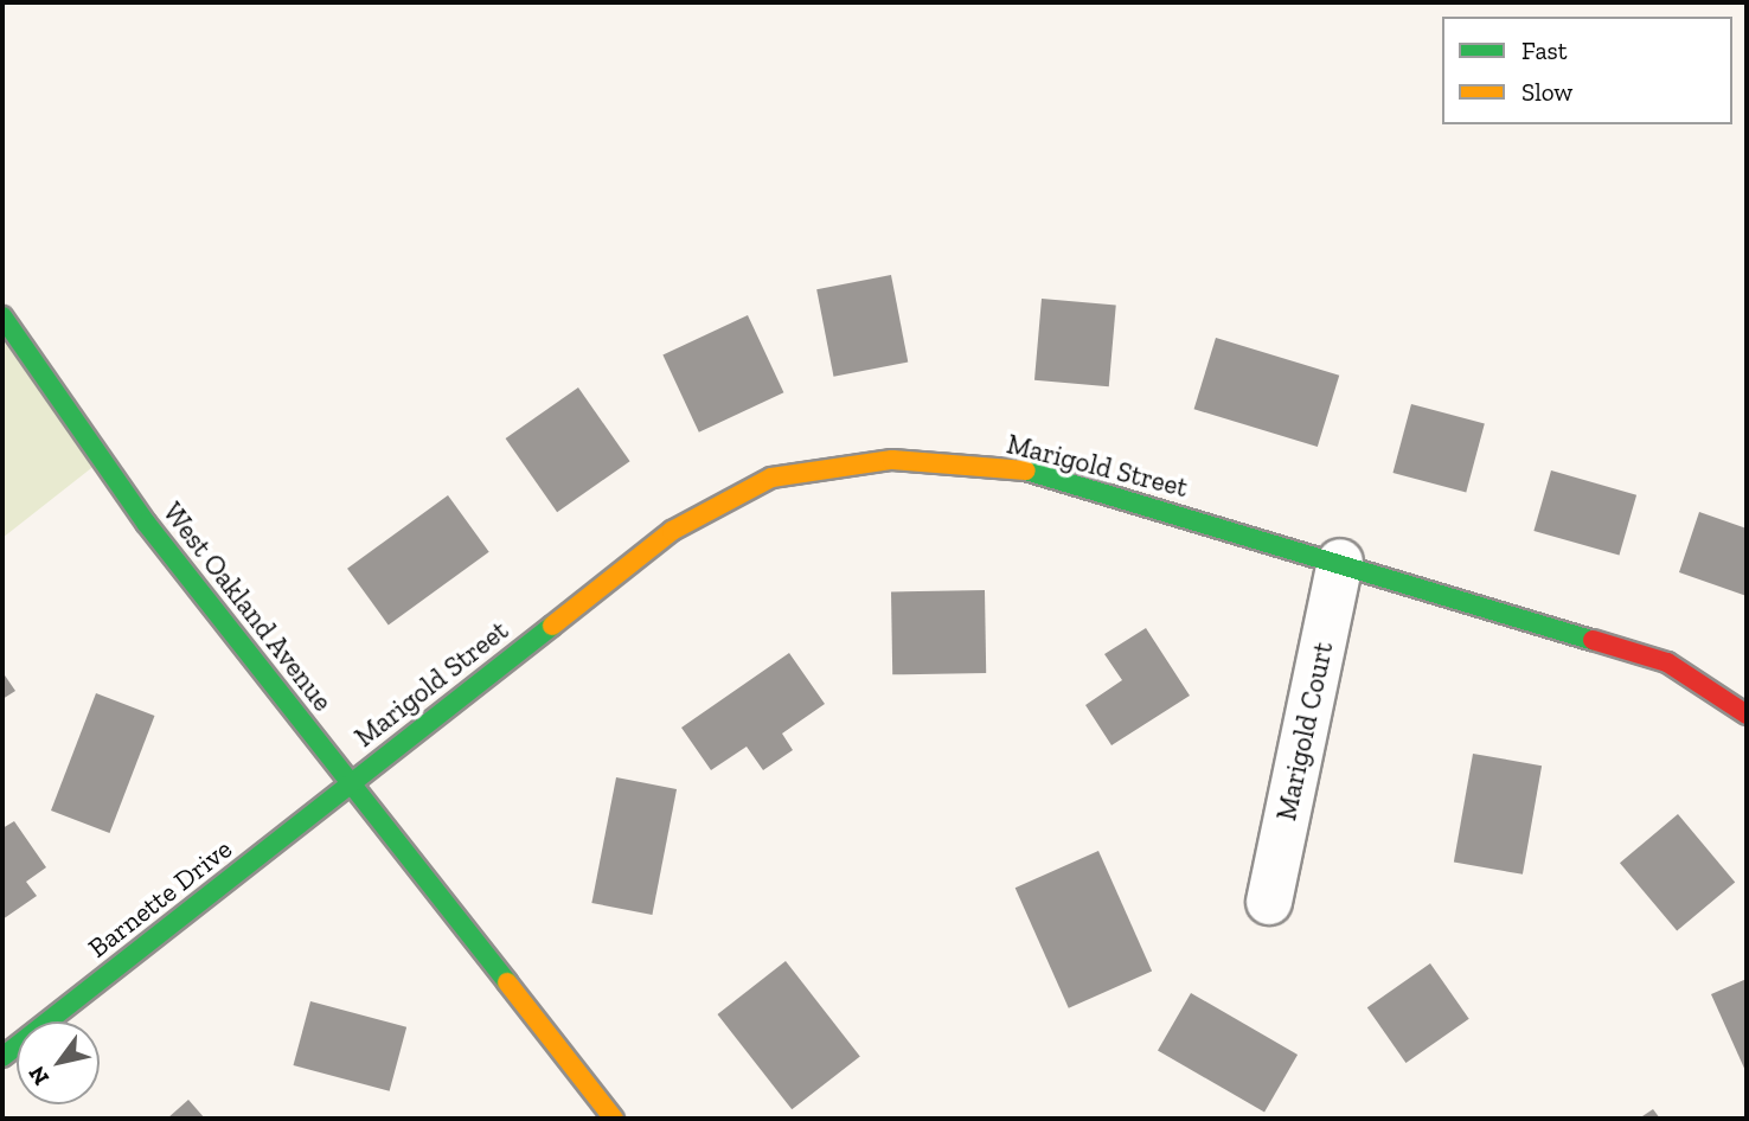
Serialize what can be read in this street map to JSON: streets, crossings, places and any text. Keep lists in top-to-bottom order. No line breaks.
{"streets":{"street":["Marigold Street","West Oakland Avenue","Marigold Court","Barnette Drive"]},"crossings":[["Marigold Street","West Oakland Avenue"],["Marigold Street","Marigold Court"],["Marigold Street","Barnette Drive"],["West Oakland Avenue","Barnette Drive"]],"legend":["Fast","Slow"],"north":"bottom left"}
